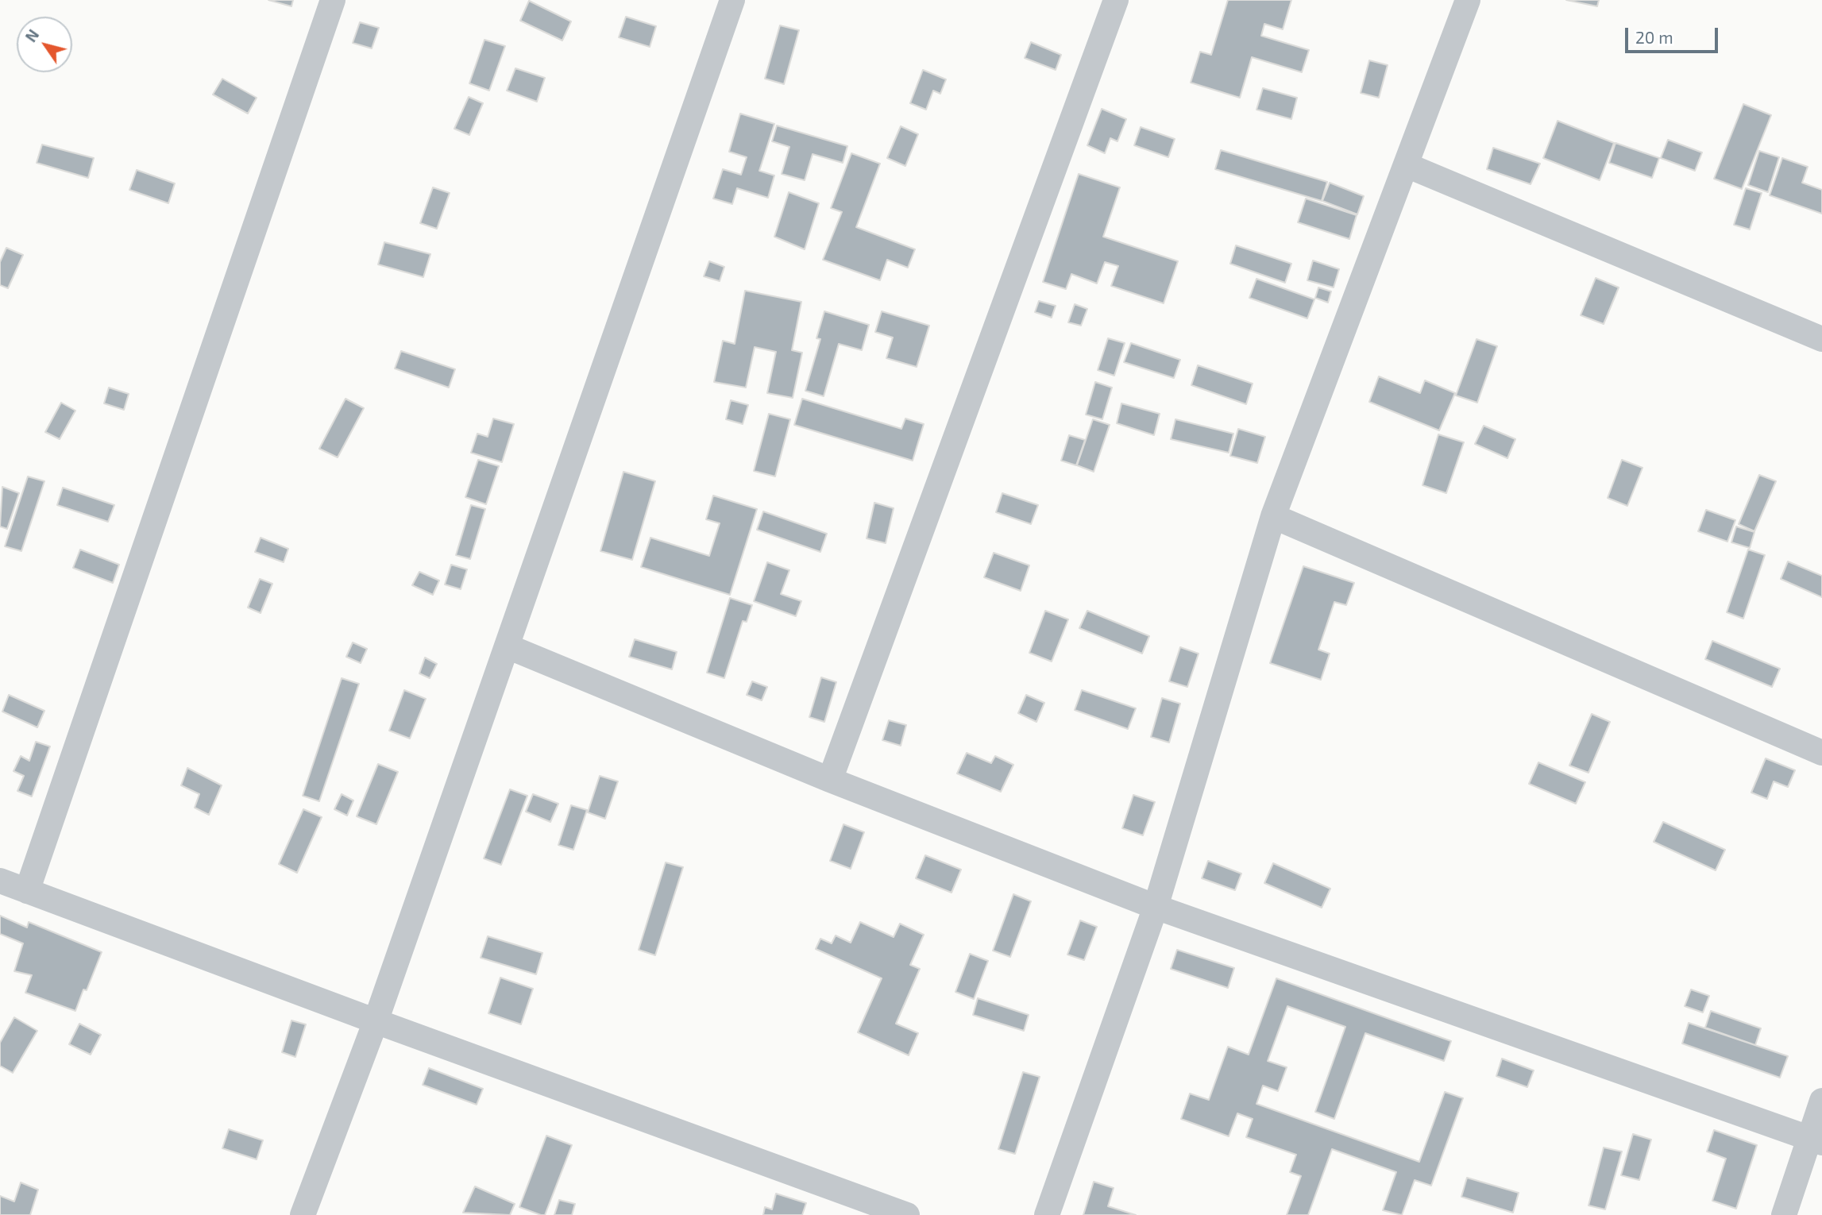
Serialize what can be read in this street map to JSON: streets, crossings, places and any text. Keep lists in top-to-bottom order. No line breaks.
{"scale_bar":"20 m","north":"top left"}
